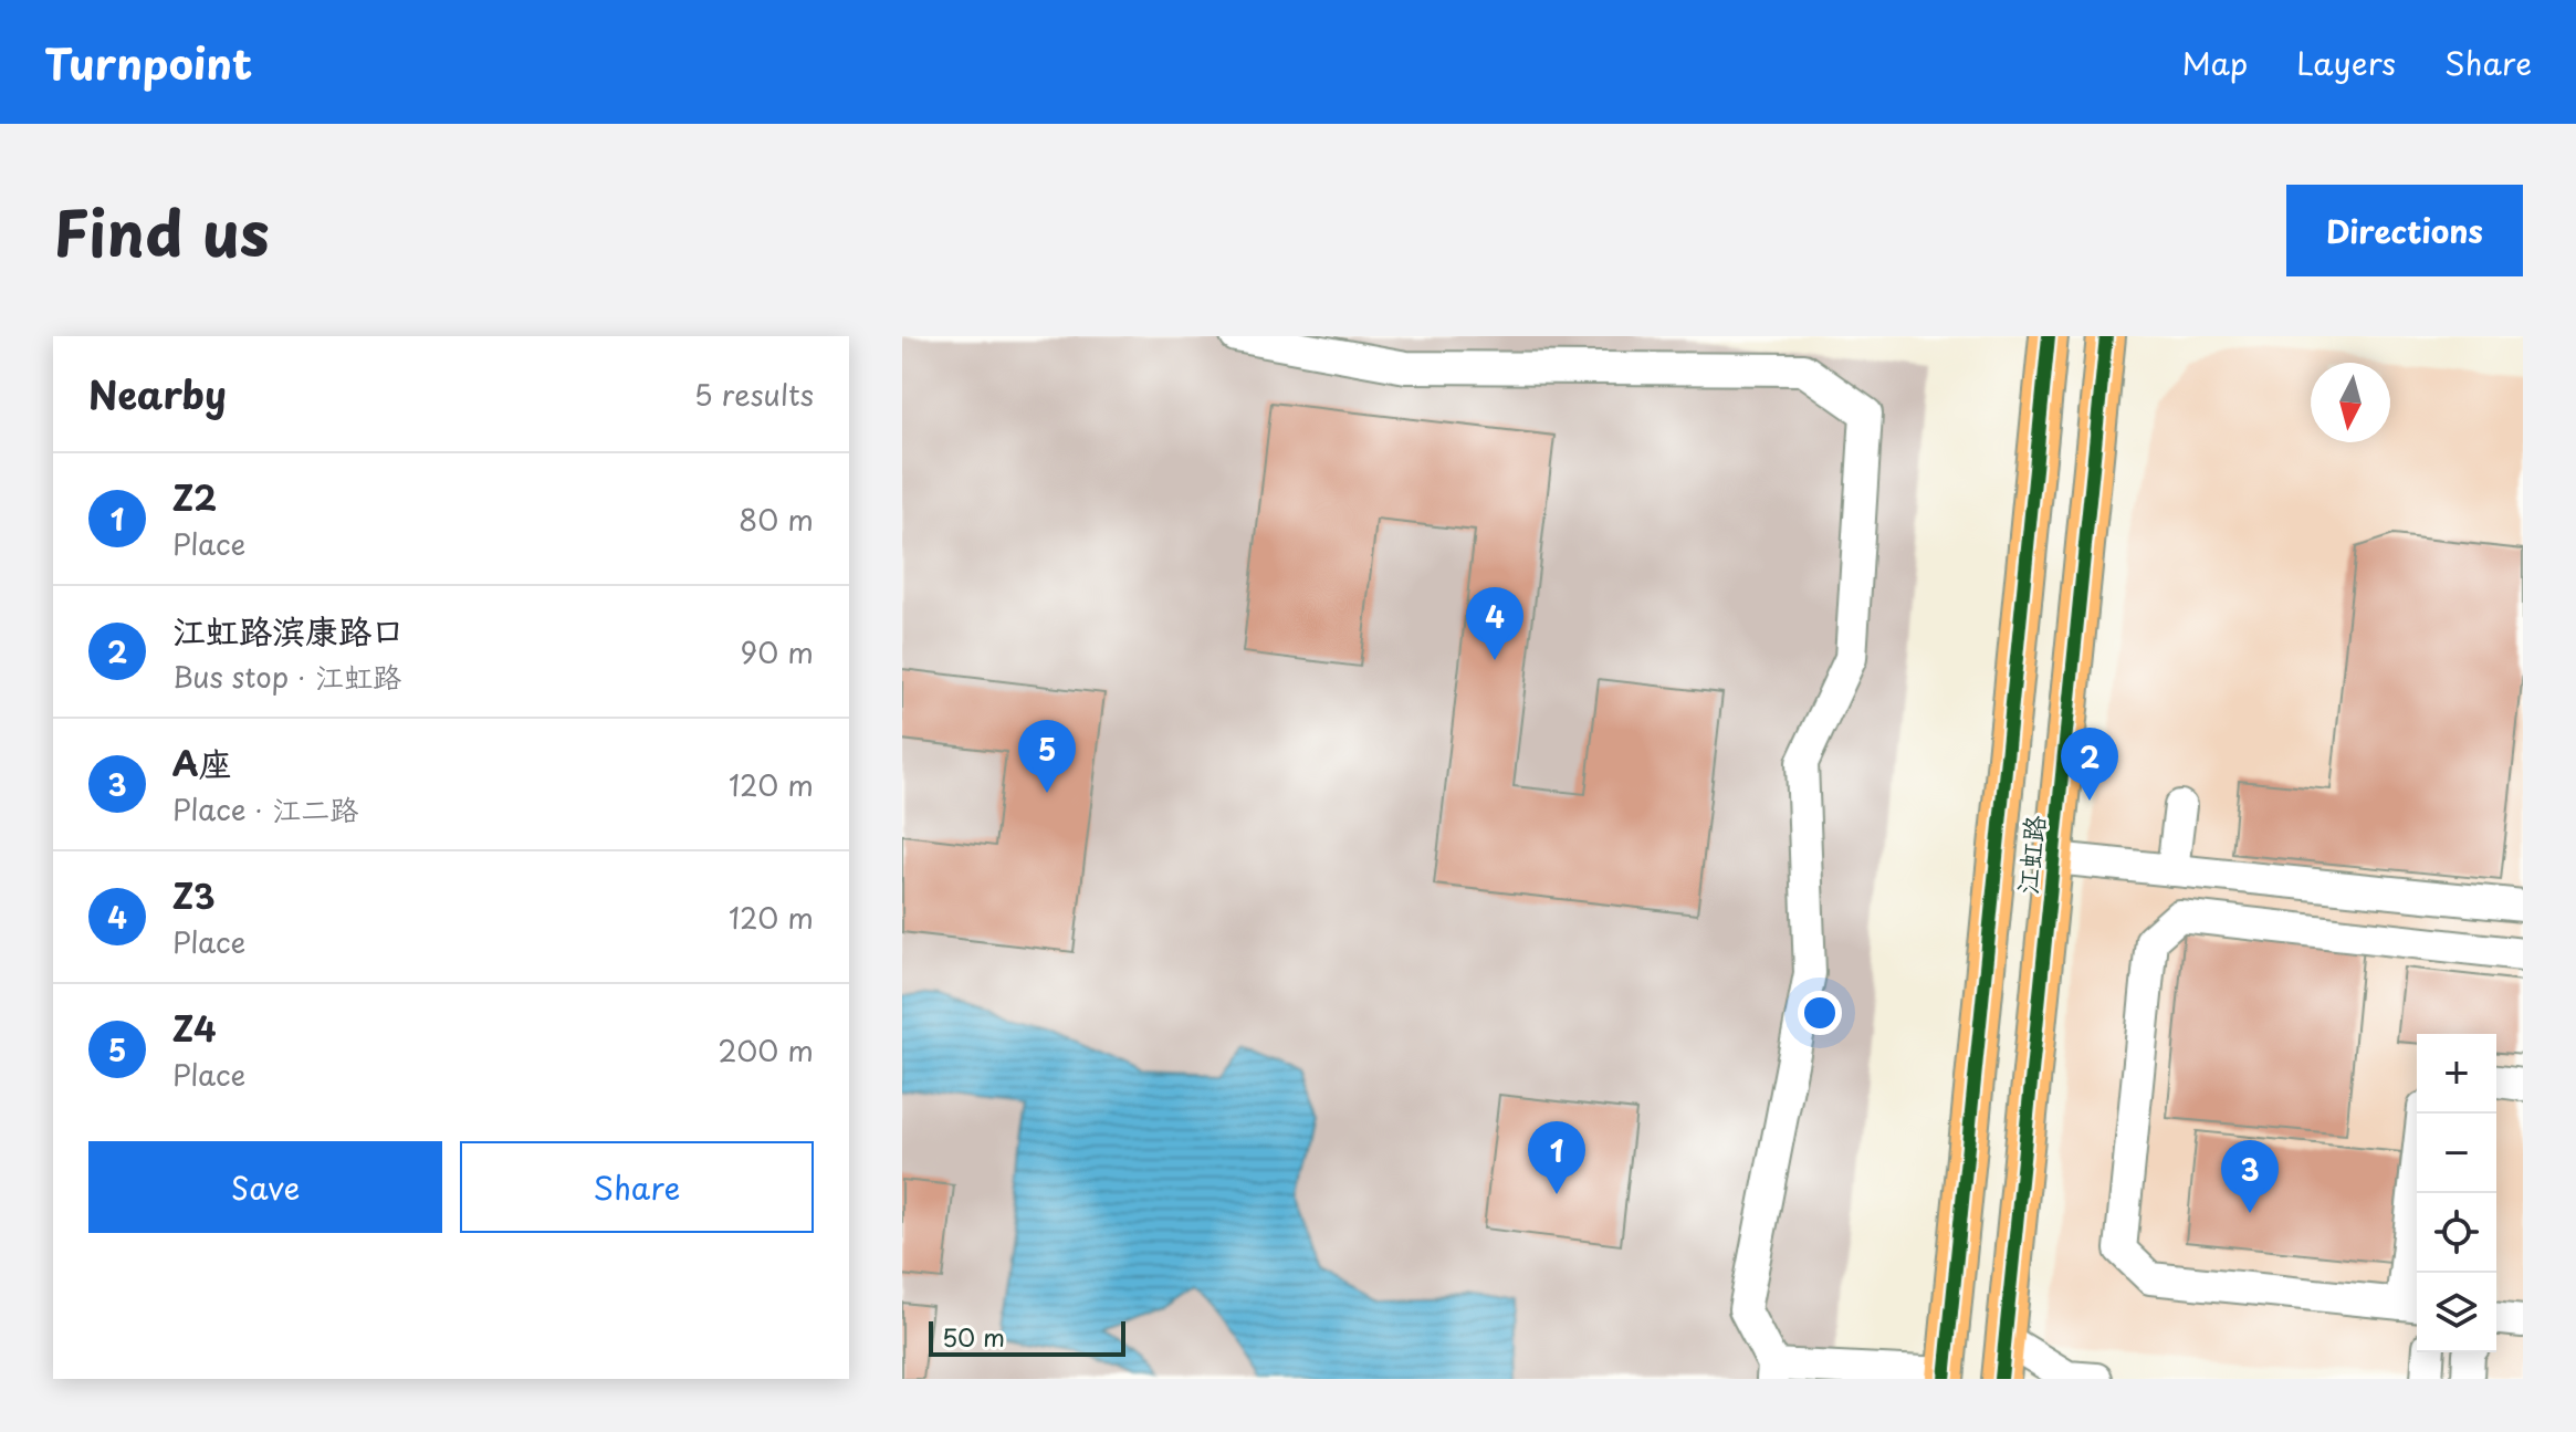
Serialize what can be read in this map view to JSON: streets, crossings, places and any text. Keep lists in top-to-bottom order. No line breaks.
{"streets":{"main road":["江虹路"]},"scale_bar":"50 m","north":"bottom","page":{"header":"Turnpoint","nav":["Map","Layers","Share"],"title":"Find us","buttons":["Directions",["Save","Share"]],"heading":["Nearby","5 results"],"list":[{"mark":"1","name":"Z2","note":"Place","value":"80 m"},{"mark":"2","name":"江虹路滨康路口","note":"Bus stop · 江虹路","value":"90 m"},{"mark":"3","name":"A座","note":"Place · 江二路","value":"120 m"},{"mark":"4","name":"Z3","note":"Place","value":"120 m"},{"mark":"5","name":"Z4","note":"Place","value":"200 m"}],"pins":["4","5","2","1","3"],"map_buttons":["+","−"],"scale":"50 m"}}
